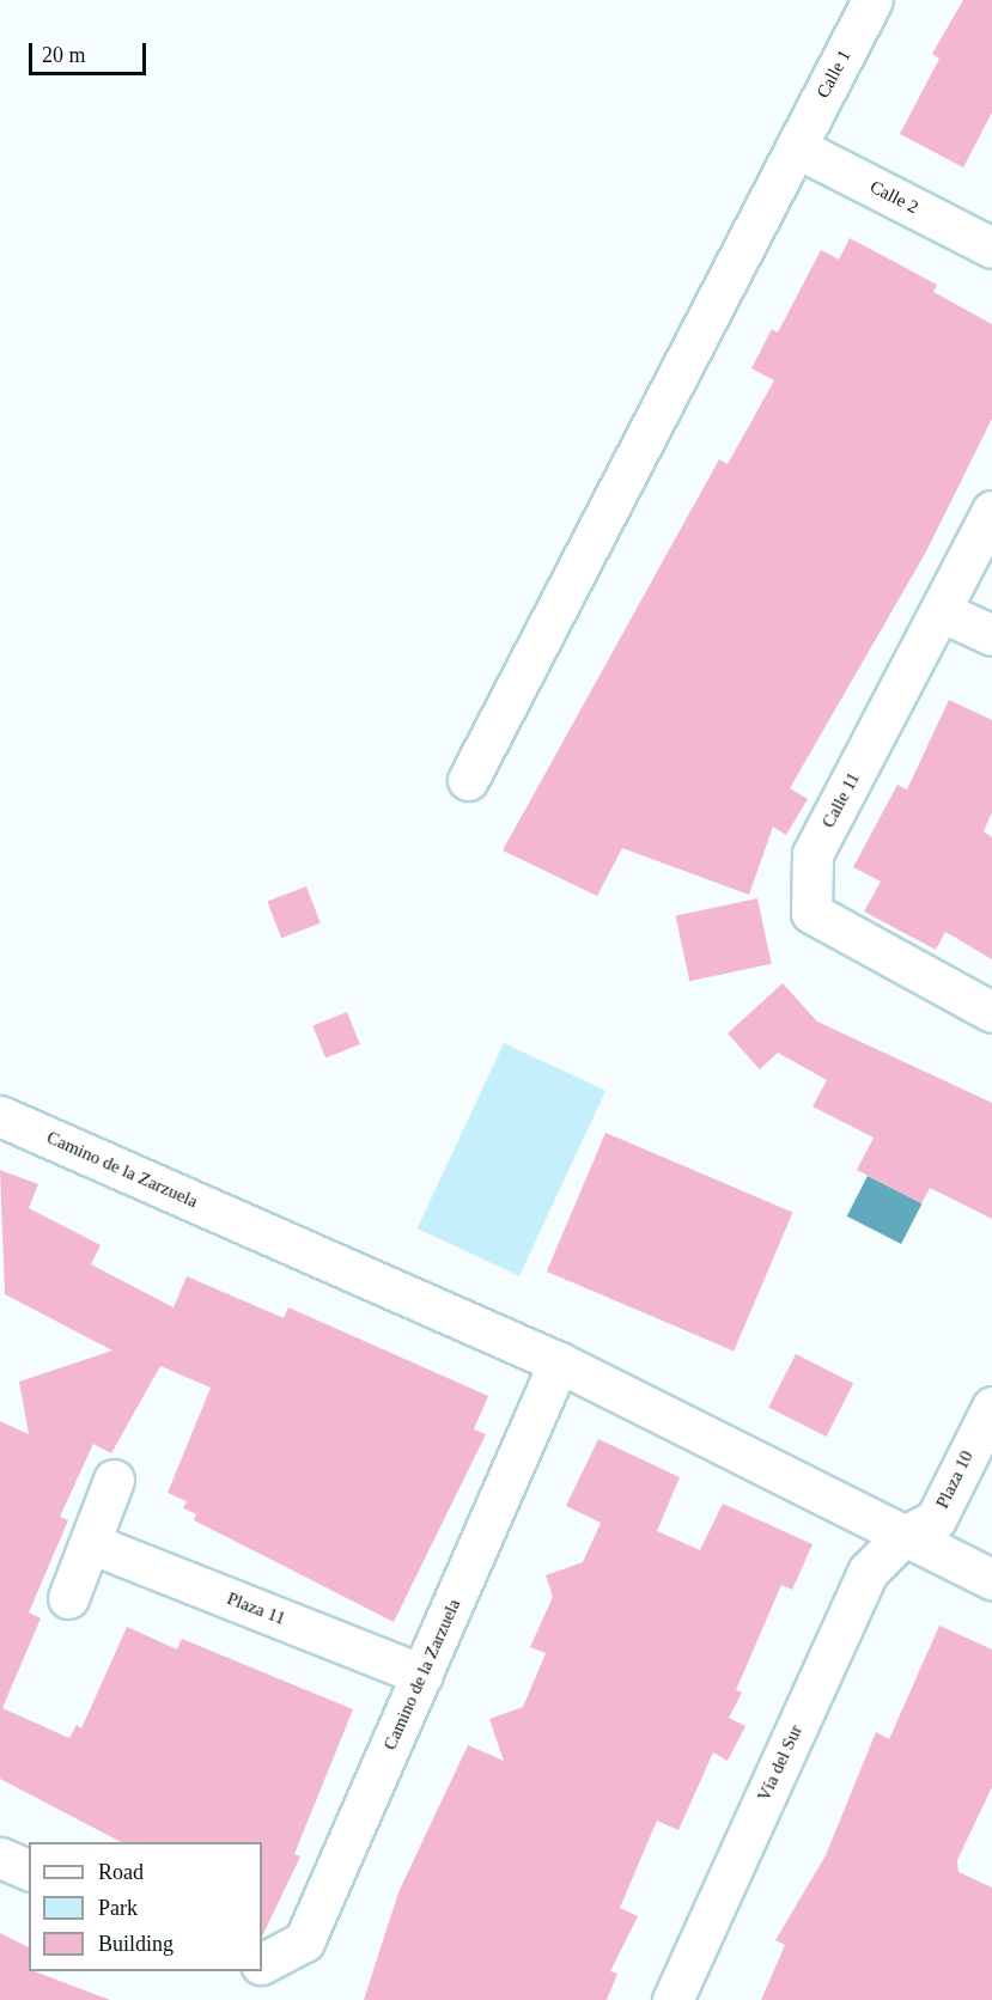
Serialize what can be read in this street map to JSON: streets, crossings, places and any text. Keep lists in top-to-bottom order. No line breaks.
{"streets":{"street":["Calle 1","Calle 2","Calle 11","Camino de la Zarzuela","Plaza 10","Plaza 11","Vía del Sur"]},"crossings":[["Calle 1","Calle 2"],["Camino de la Zarzuela","Plaza 10"],["Camino de la Zarzuela","Plaza 11"],["Camino de la Zarzuela","Vía del Sur"],["Plaza 10","Vía del Sur"]],"legend":["Road","Park","Building"],"scale_bar":"20 m"}
